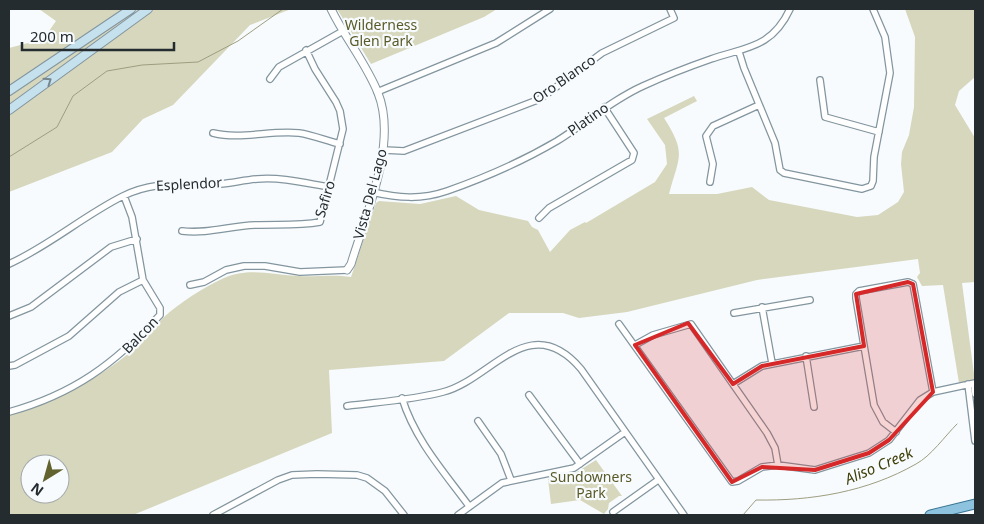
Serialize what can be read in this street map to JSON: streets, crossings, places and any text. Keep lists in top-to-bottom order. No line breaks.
{"streets":{"street":["Oro Blanco","Platino","Esplendor","Vista Del Lago","Safiro","Balcon"]},"crossings":[["Oro Blanco","Vista Del Lago"],["Platino","Vista Del Lago"],["Esplendor","Safiro"],["Esplendor","Balcon"]],"water":["Aliso Creek"],"parks":["Wilderness Glen Park","Sundowners Park"],"scale_bar":"200 m","north":"bottom left"}
